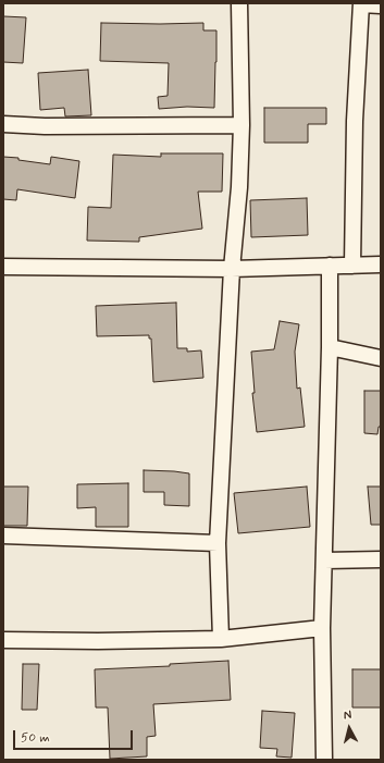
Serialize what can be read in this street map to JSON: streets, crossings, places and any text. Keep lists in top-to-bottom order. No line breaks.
{"scale_bar":"50 m","north":"top"}
